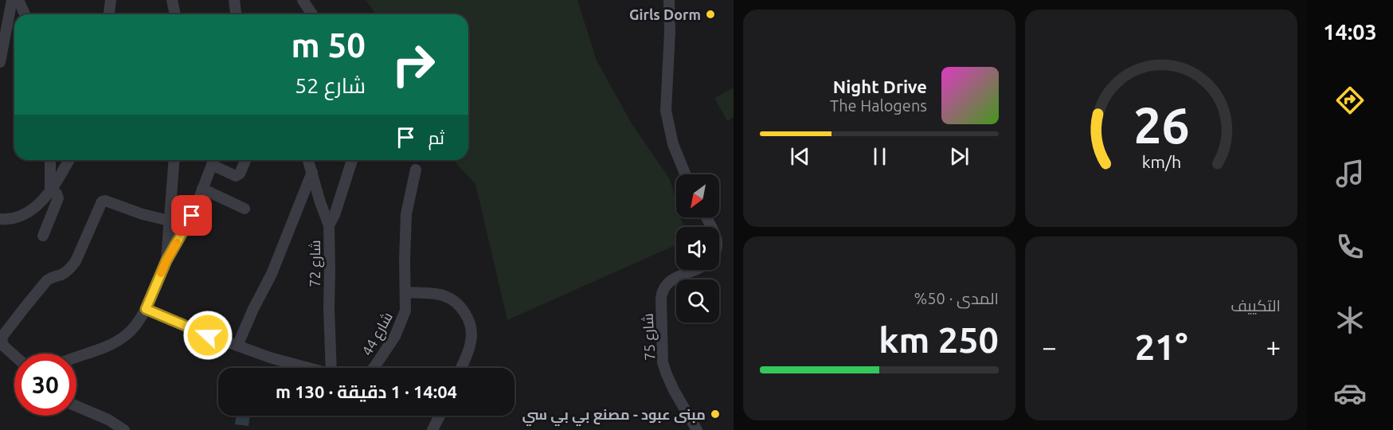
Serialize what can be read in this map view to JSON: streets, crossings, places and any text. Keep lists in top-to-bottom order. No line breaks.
{"streets":{"street":["شارع 72","شارع 44","شارع 75"]},"places":["Girls Dorm","مبنى عبود - مصنع بي بي سي"],"north":"bottom left","page":{"tabs":"14:03","turn":["50 m","شارع 52"],"song":["Night Drive","The Halogens"],"then":"ثم","tile":["التكييف",["المدى · 50%","250 km"]],"heat":["−","21°","+"],"limit":"30","trip":"14:04 · 1 دقيقة · 130 m","gauge":["26","km/h"]}}
